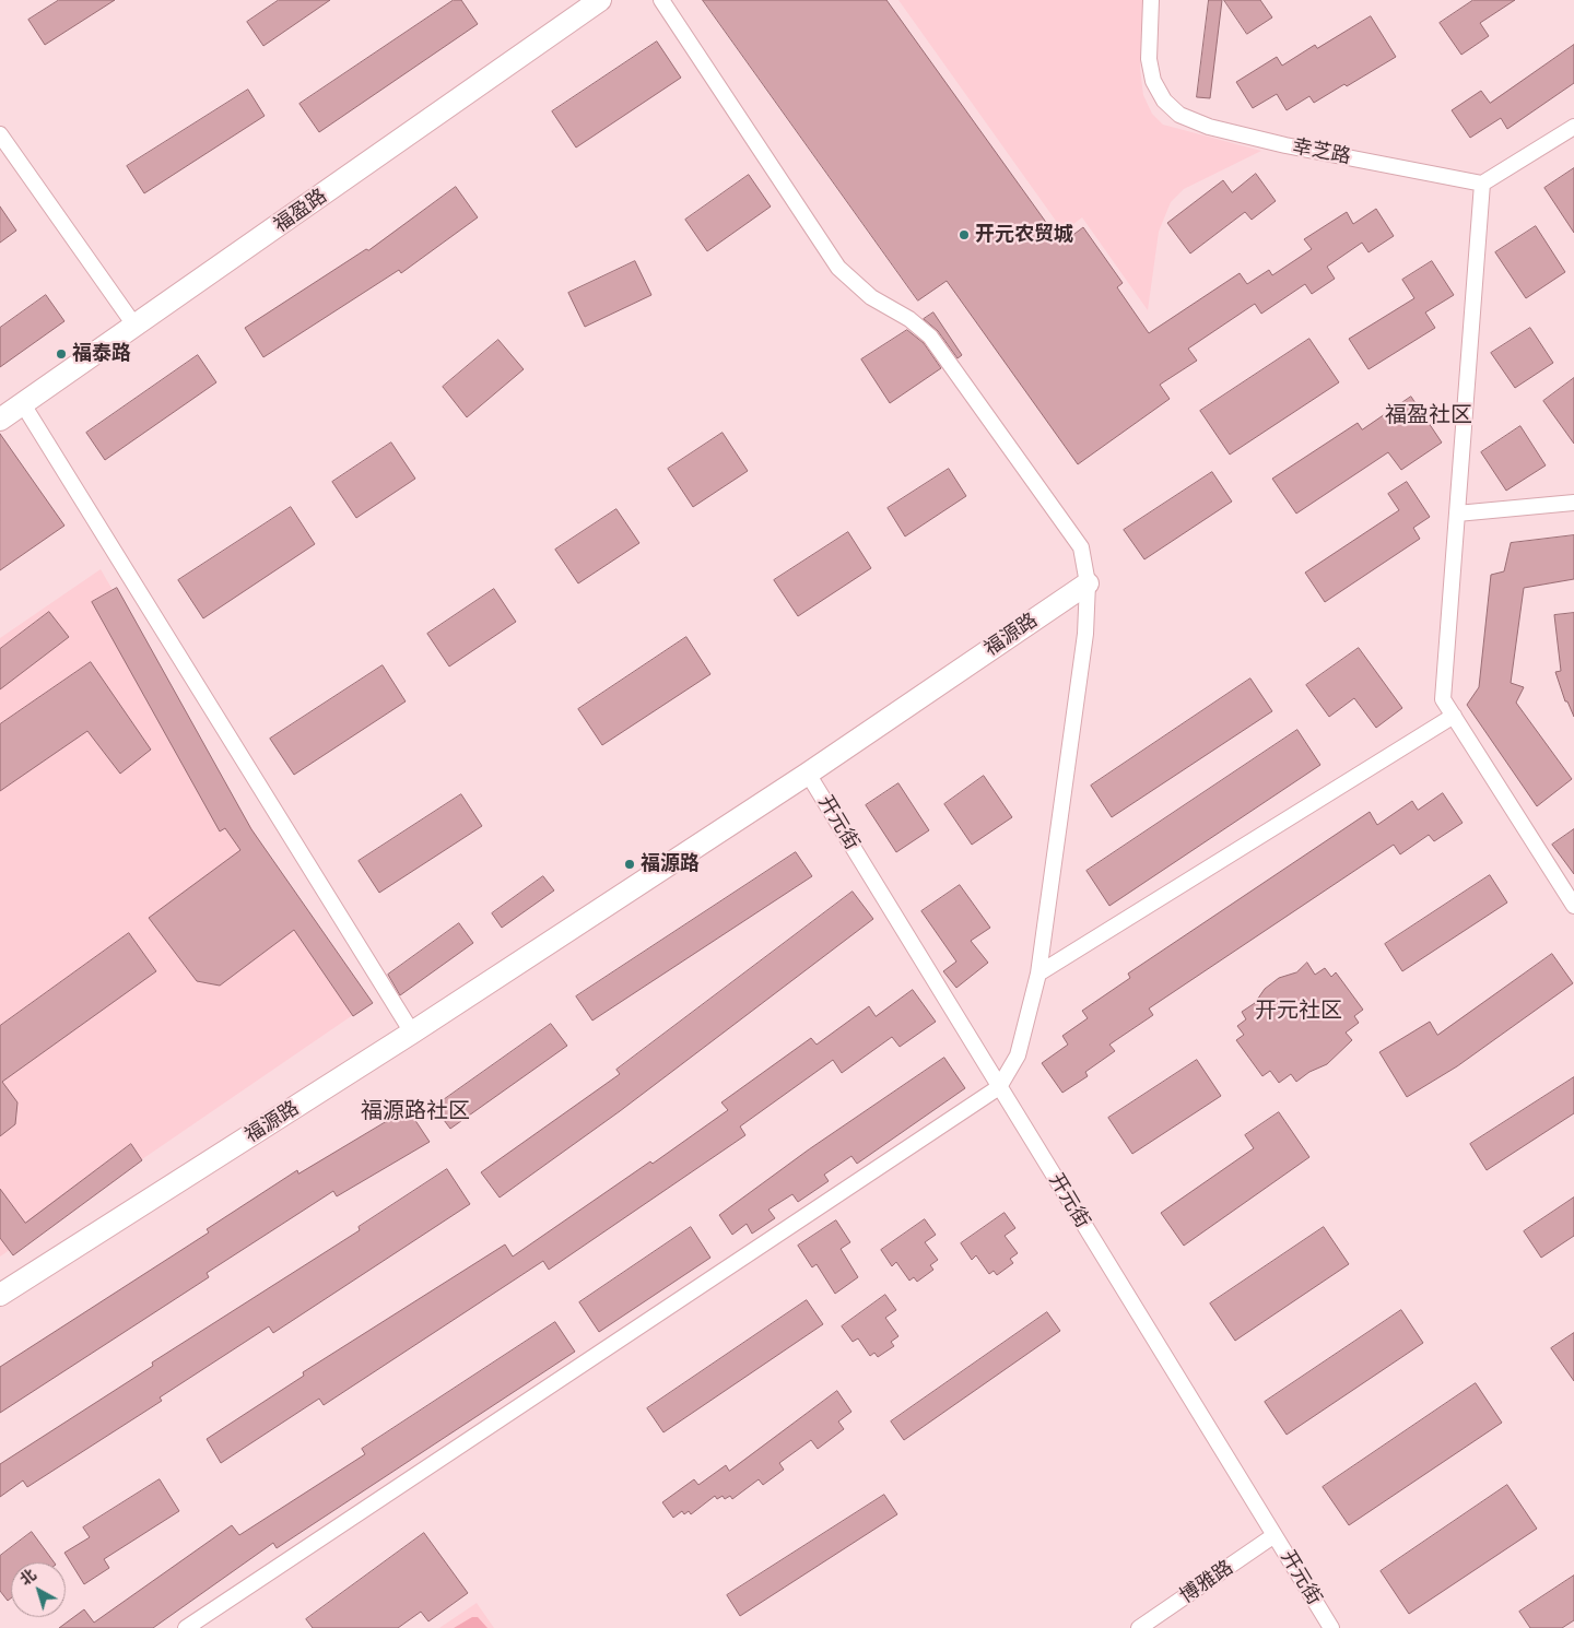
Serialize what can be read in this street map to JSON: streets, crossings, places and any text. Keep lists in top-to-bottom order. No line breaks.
{"streets":{"street":["幸芝路","福盈路","福源路","开元街","博雅路"]},"crossings":[["福源路","开元街"],["开元街","博雅路"]],"districts":["福盈社区","开元社区","福源路社区"],"places":["开元农贸城","福泰路","福源路"],"north":"top left"}
